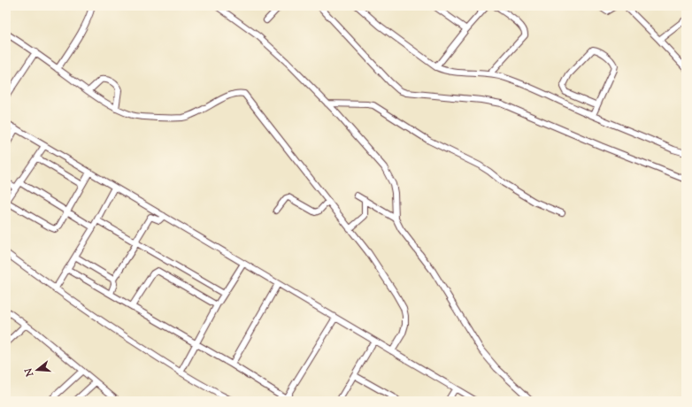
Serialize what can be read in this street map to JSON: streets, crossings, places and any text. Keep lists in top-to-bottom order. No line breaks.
{"north":"left"}
